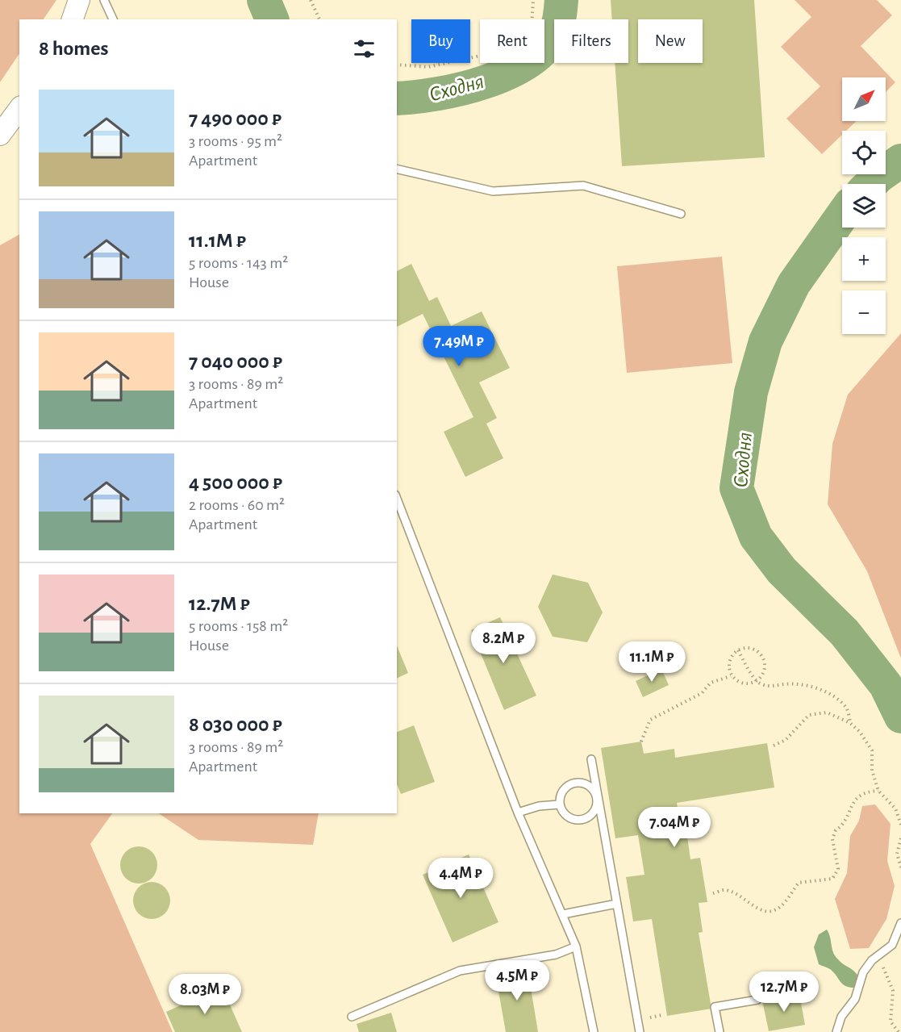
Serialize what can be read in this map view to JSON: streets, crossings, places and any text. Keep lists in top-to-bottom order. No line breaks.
{"water":["Сходня"],"north":"top right","page":{"chip":["Buy","Rent","Filters","New"],"heading":"8 homes","map_buttons":["+","−"],"list":[{"name":"7 490 000 ₽","note":"3 rooms · 95 m² · Apartment"},{"name":"11.1M ₽","note":"5 rooms · 143 m² · House"},{"name":"7 040 000 ₽","note":"3 rooms · 89 m² · Apartment"},{"name":"4 500 000 ₽","note":"2 rooms · 60 m² · Apartment"},{"name":"12.7M ₽","note":"5 rooms · 158 m² · House"},{"name":"8 030 000 ₽","note":"3 rooms · 89 m² · Apartment"}],"price":["7.49M ₽","8.2M ₽","11.1M ₽","7.04M ₽","4.4M ₽","4.5M ₽","12.7M ₽","8.03M ₽"]}}
